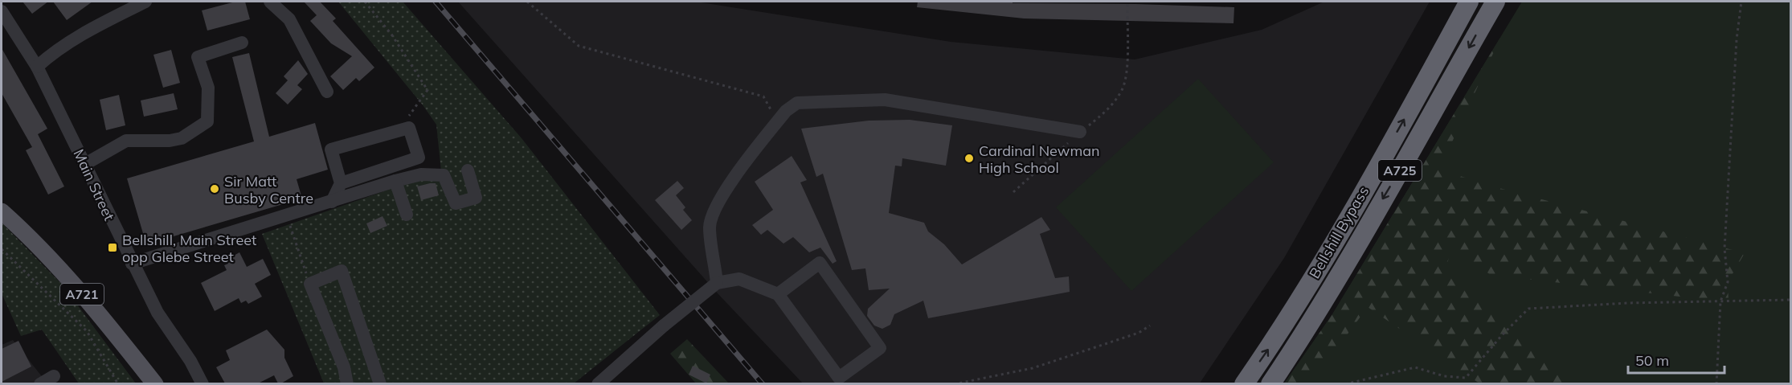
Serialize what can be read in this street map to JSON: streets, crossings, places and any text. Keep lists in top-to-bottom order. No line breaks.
{"streets":{"highway":["A725","Bellshill Bypass"],"main road":["A721"],"street":["Main Street"]},"places":{"other":["Cardinal Newman High School","Sir Matt Busby Centre"],"transit":["Bellshill, Main Street opp Glebe Street"]},"scale_bar":"50 m"}
